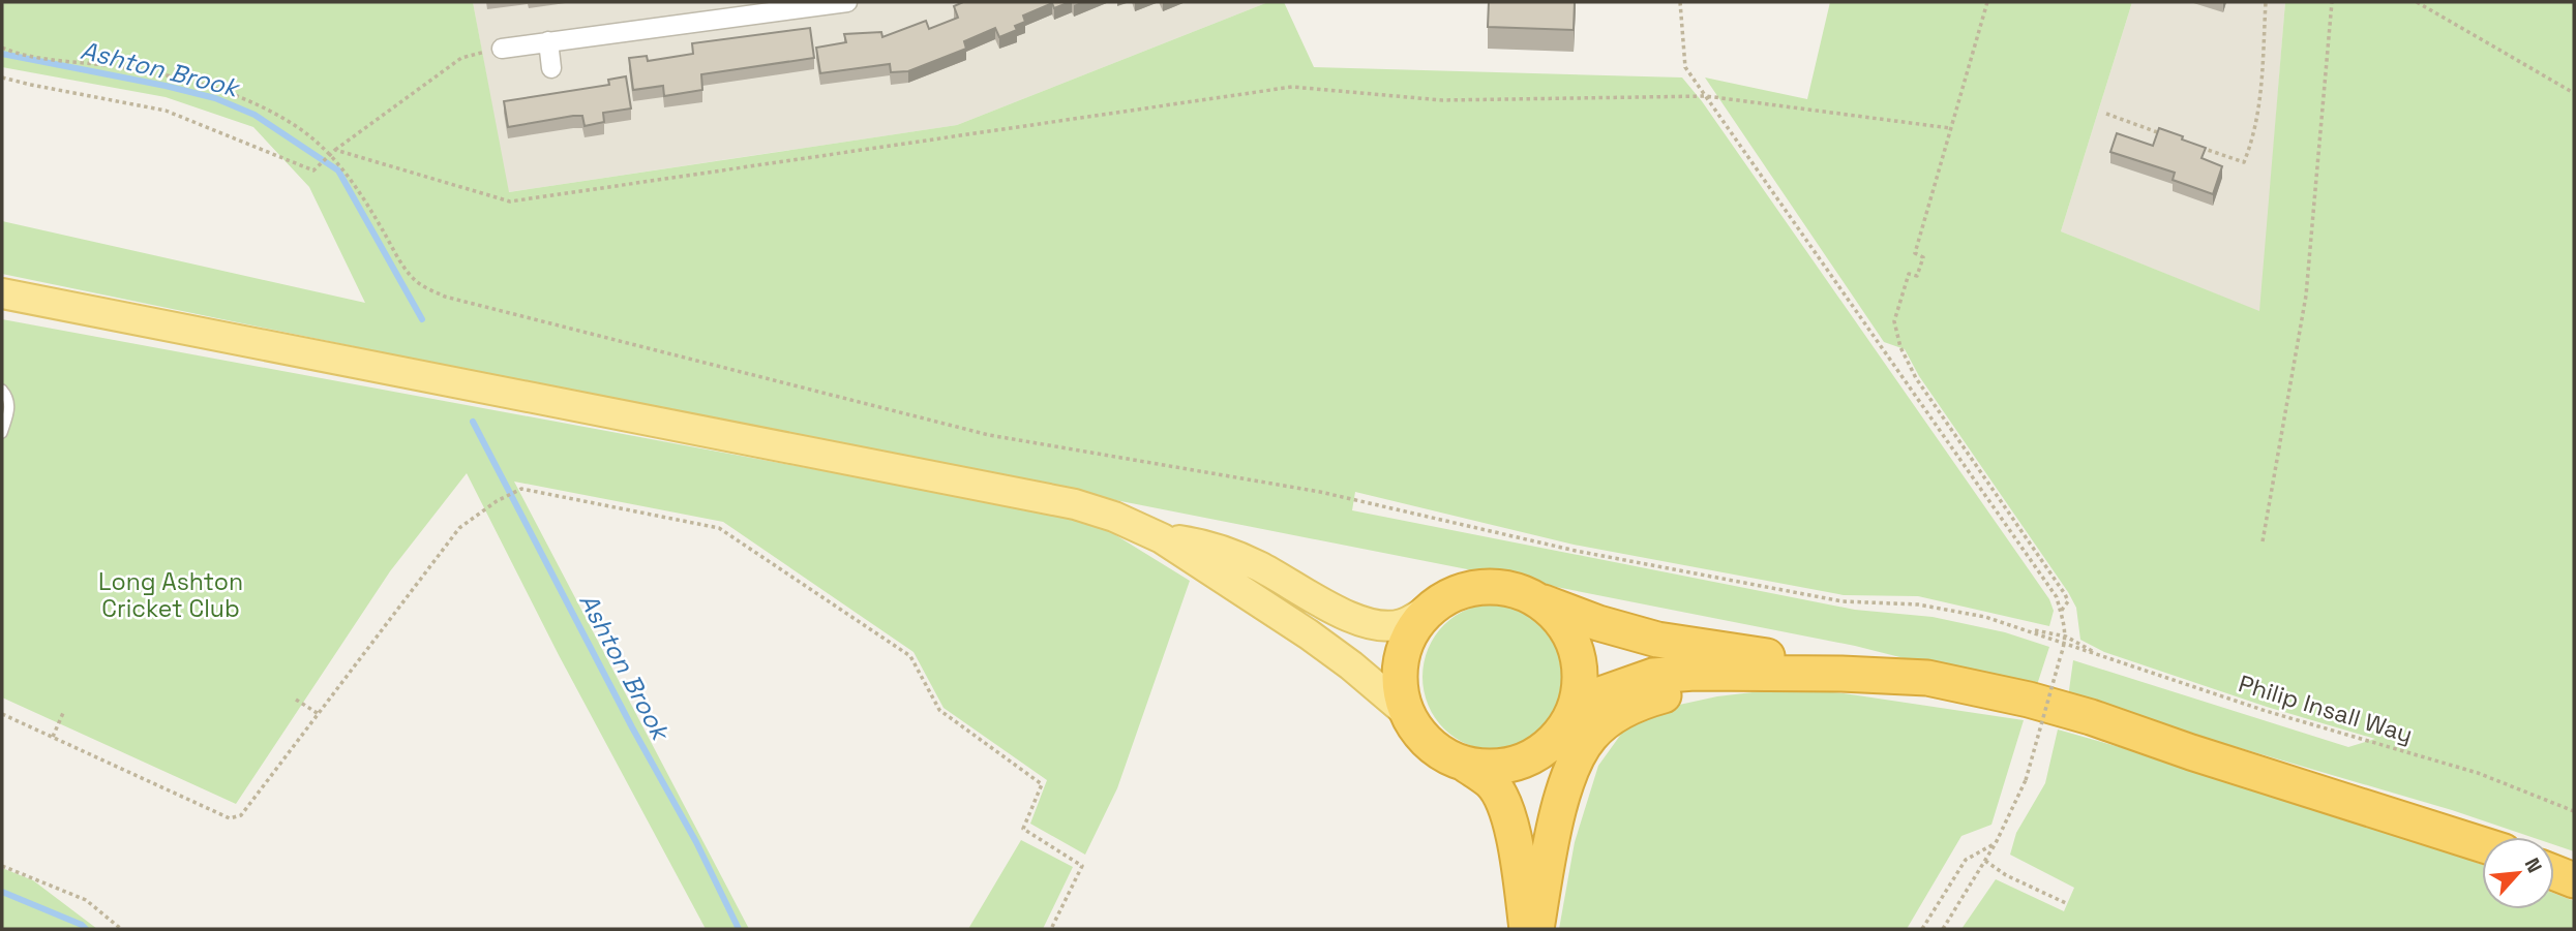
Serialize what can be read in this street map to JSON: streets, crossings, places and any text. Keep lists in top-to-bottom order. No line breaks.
{"streets":{"path":["Philip Insall Way"]},"water":["Ashton Brook"],"parks":["Long Ashton Cricket Club"],"north":"top right"}
